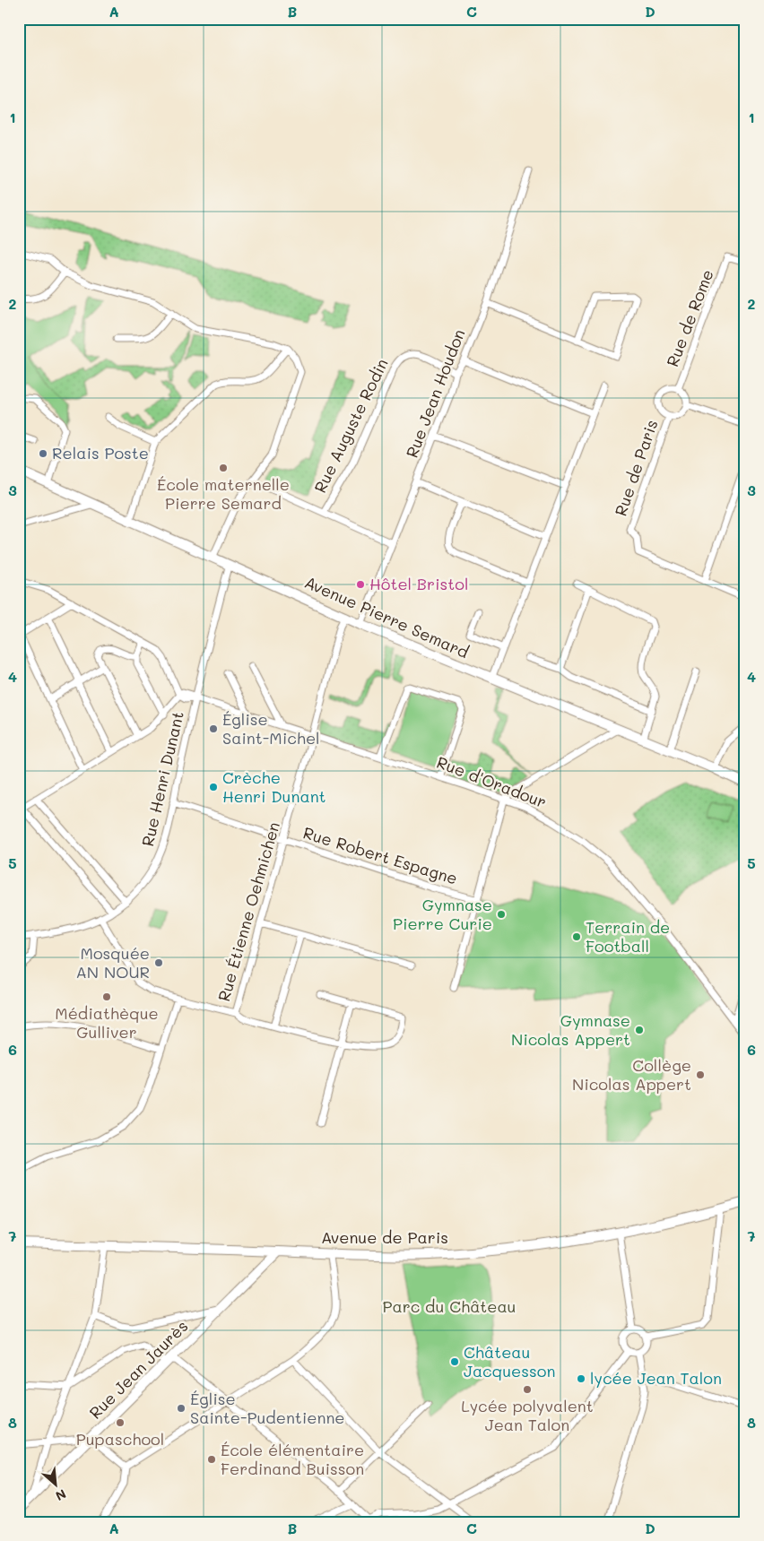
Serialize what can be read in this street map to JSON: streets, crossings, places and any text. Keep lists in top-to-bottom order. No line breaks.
{"streets":{"main road":["Avenue Pierre Semard","Avenue de Paris","Rue Jean Jaurès"],"street":["Rue de Rome","Rue Jean Houdon","Rue Auguste Rodin","Rue de Paris","Rue Henri Dunant","Rue d'Oradour","Rue Robert Espagne","Rue Étienne Oehmichen"]},"crossings":[["Rue de Rome","Rue de Paris"],["Rue Jean Houdon","Rue Auguste Rodin"],["Rue Jean Houdon","Avenue Pierre Semard"],["Avenue Pierre Semard","Rue Henri Dunant"],["Avenue Pierre Semard","Rue Étienne Oehmichen"],["Rue Henri Dunant","Rue d'Oradour"],["Rue Henri Dunant","Rue Robert Espagne"],["Rue Henri Dunant","Rue Étienne Oehmichen"],["Rue d'Oradour","Rue Étienne Oehmichen"],["Rue Robert Espagne","Rue Étienne Oehmichen"],["Avenue de Paris","Rue Jean Jaurès"]],"parks":["Parc du Château"],"places":["Relais Poste","École maternelle Pierre Semard","Hôtel Bristol","Église Saint-Michel","Crèche Henri Dunant","Gymnase Pierre Curie","Terrain de Football","Mosquée AN NOUR","Médiathèque Gulliver","Gymnase Nicolas Appert","Collège Nicolas Appert","Château Jacquesson","lycée Jean Talon","Lycée polyvalent Jean Talon","Église Sainte-Pudentienne","Pupaschool","École élémentaire Ferdinand Buisson"],"north":"bottom right","grid":{"columns":["A","B","C","D"],"rows":["1","2","3","4","5","6","7","8"]}}
